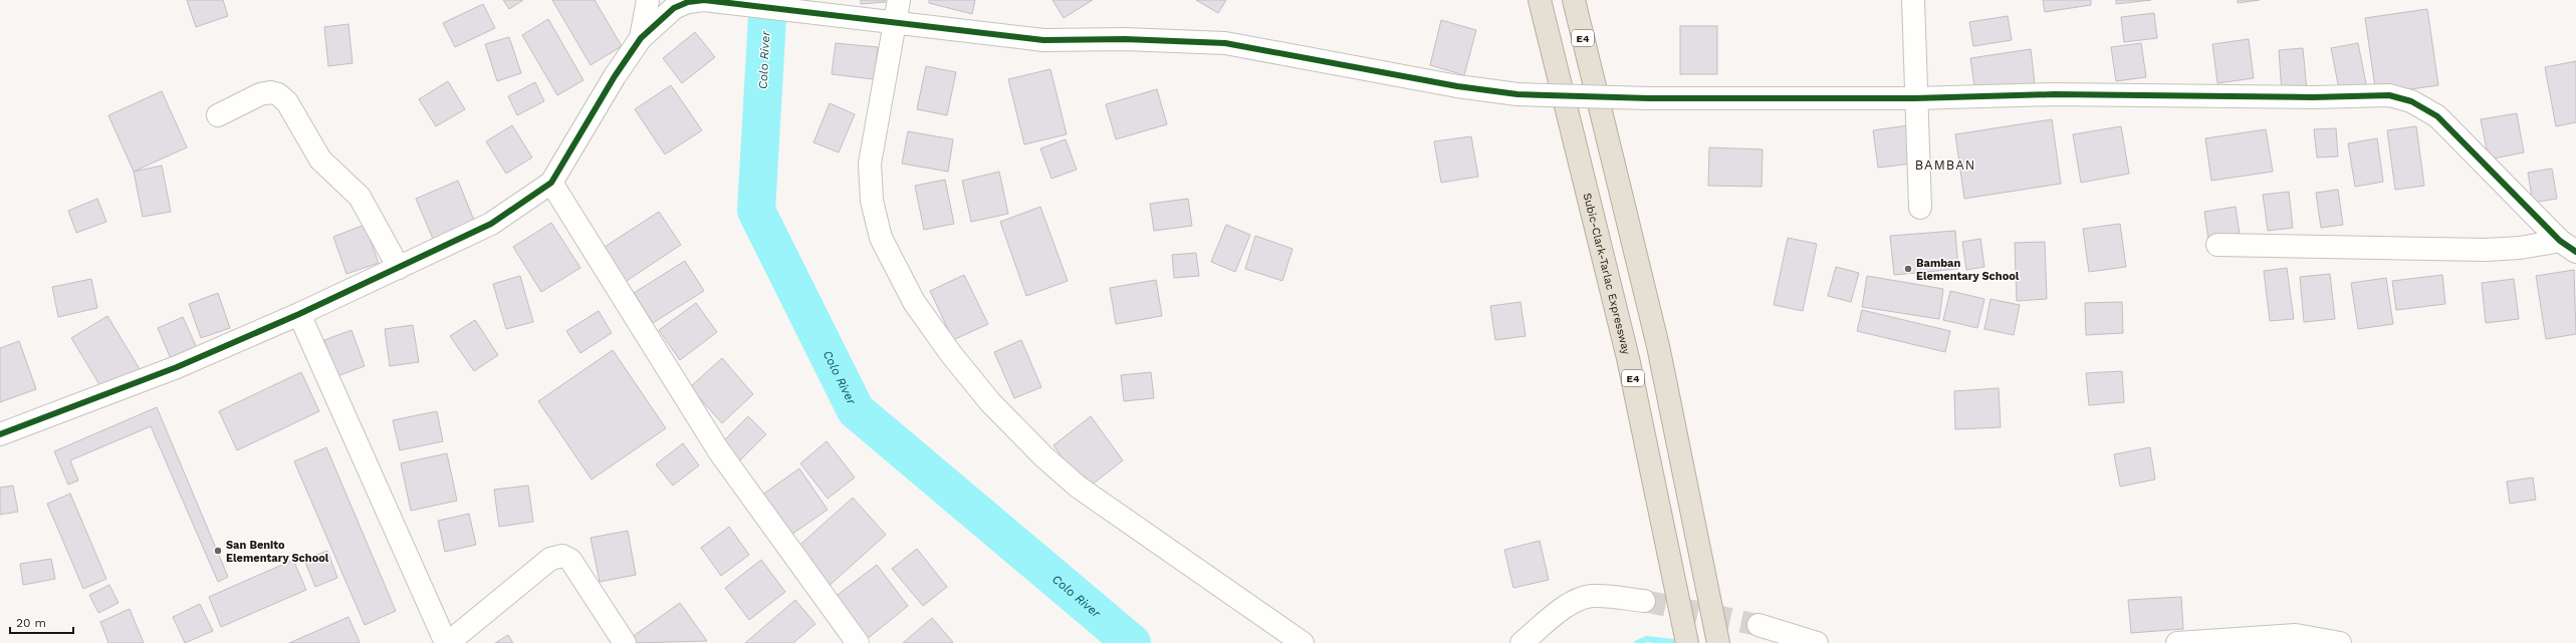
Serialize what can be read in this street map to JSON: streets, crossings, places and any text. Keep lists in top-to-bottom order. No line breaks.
{"streets":{"highway":["E4","Subic-Clark-Tarlac Expressway"]},"districts":["BAMBAN"],"water":["Colo River"],"places":["Bamban Elementary School","San Benito Elementary School"],"scale_bar":"20 m"}
